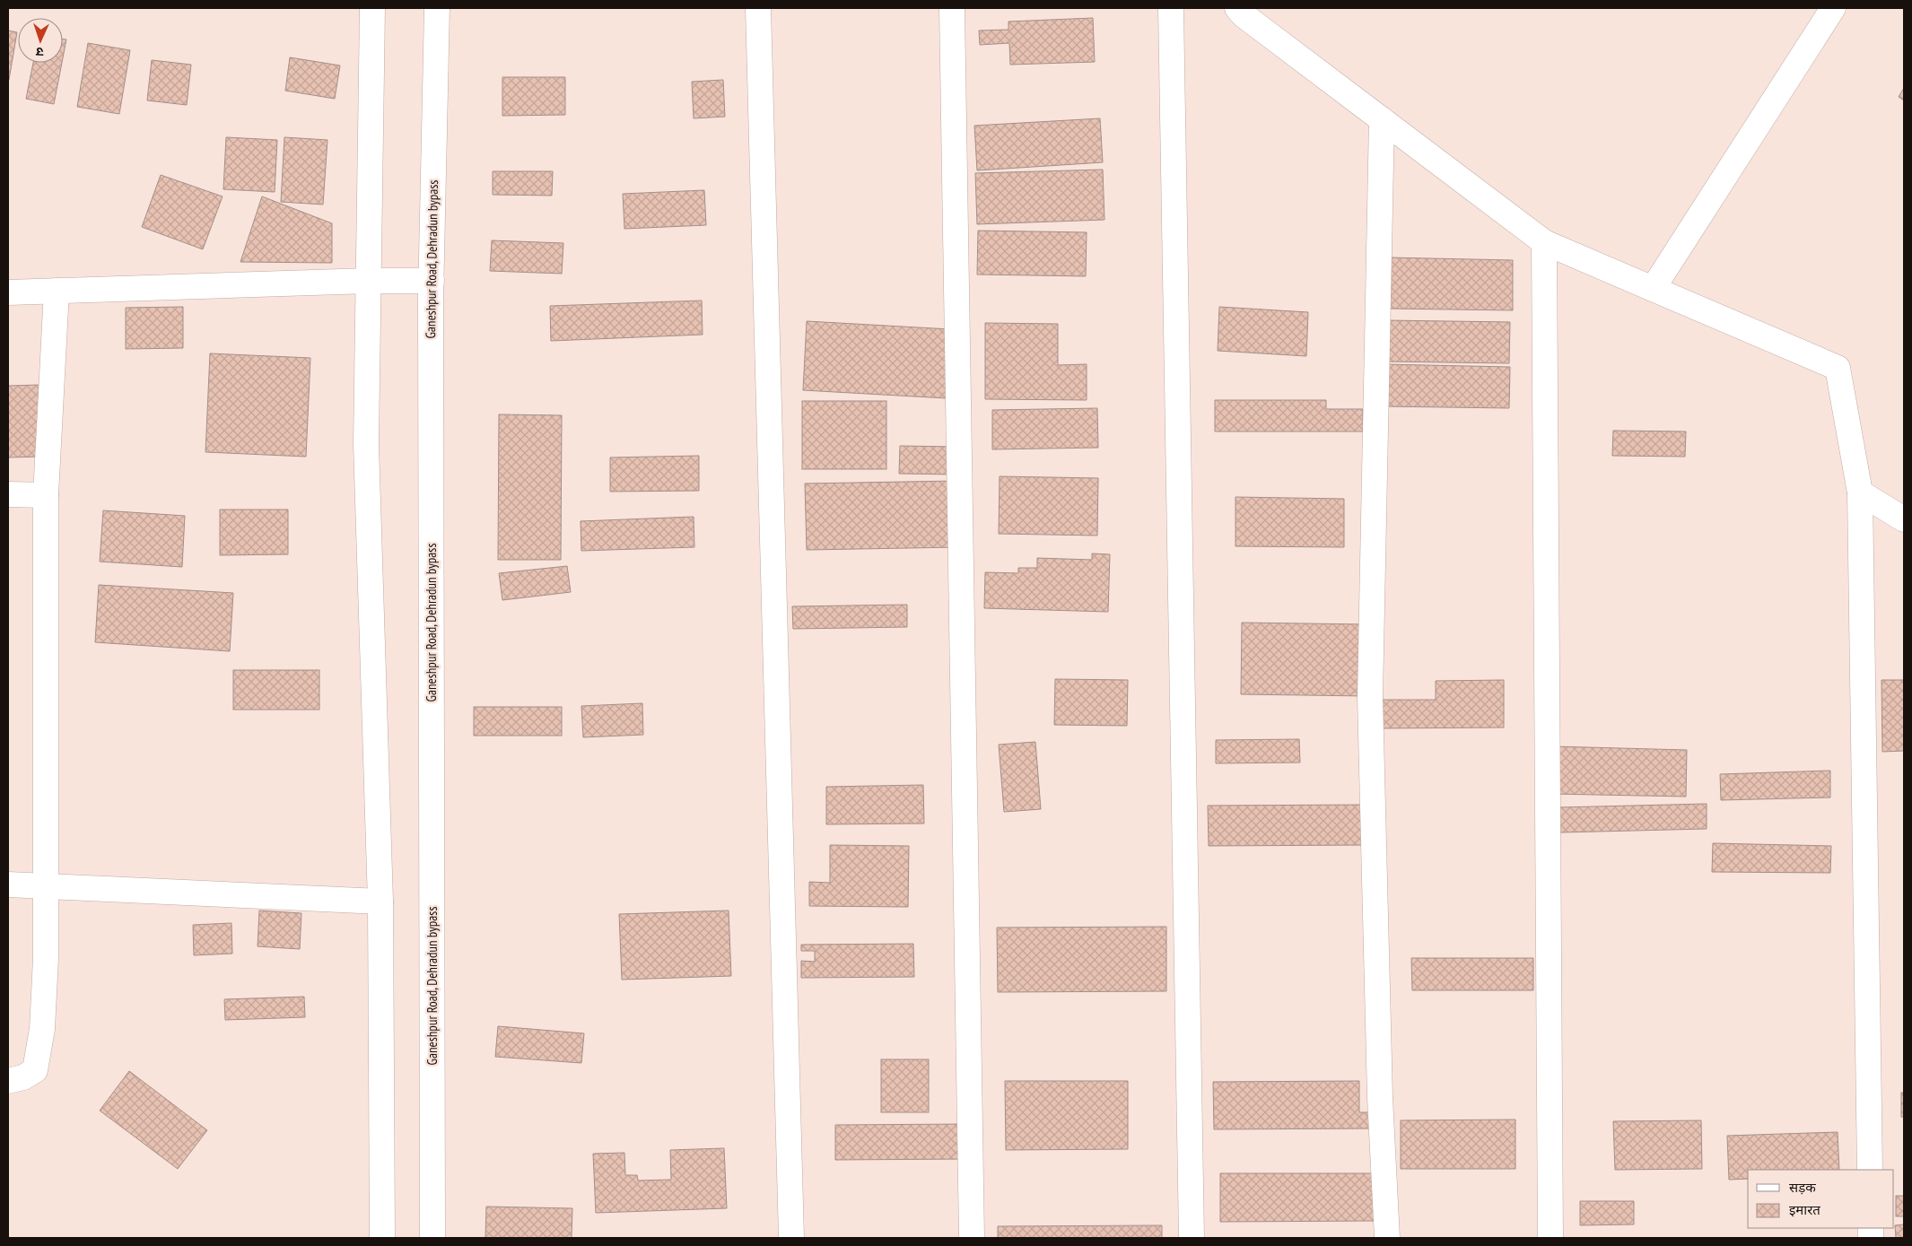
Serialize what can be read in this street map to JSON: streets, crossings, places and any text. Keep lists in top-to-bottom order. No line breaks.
{"streets":{"street":["Ganeshpur Road, Dehradun bypass"]},"legend":["सड़क","इमारत"],"north":"bottom"}
